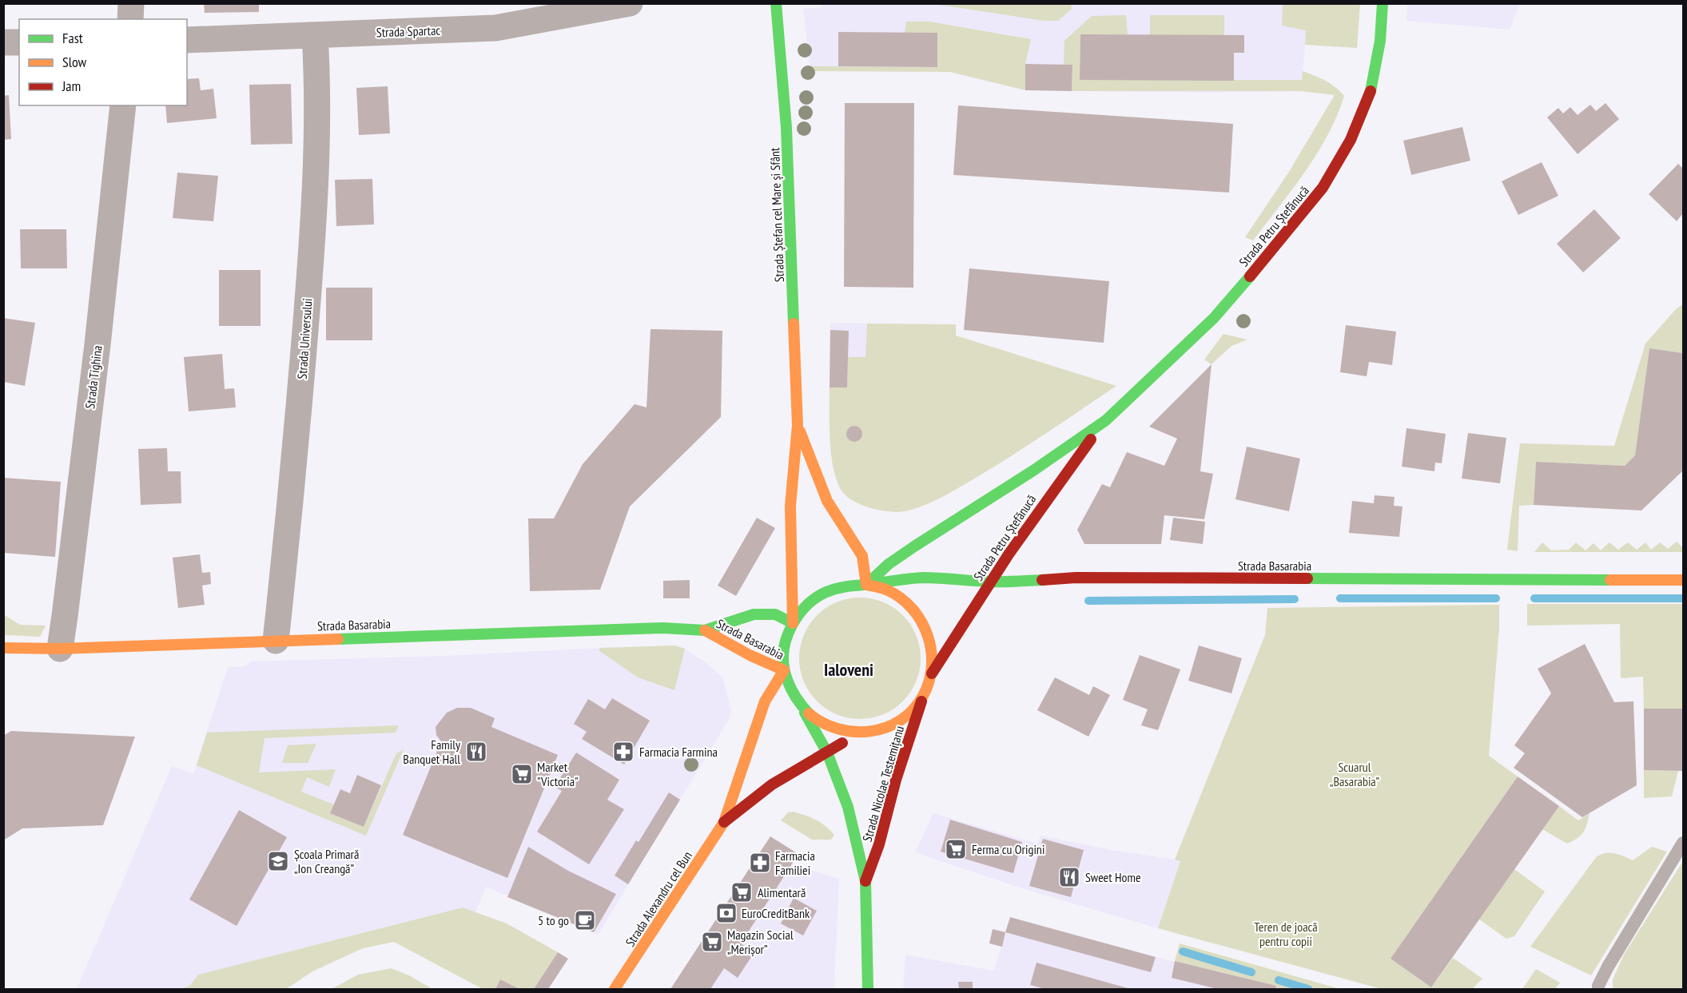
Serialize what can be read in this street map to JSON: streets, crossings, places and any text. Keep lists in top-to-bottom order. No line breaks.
{"streets":{"main road":["Strada Ștefan cel Mare și Sfânt","Strada Petru Ștefănucă","Strada Basarabia","Strada Nicolae Testemițanu","Strada Alexandru cel Bun"],"street":["Strada Spartac","Strada Universului","Strada Tighina"]},"crossings":[["Strada Spartac","Strada Universului"],["Strada Ștefan cel Mare și Sfânt","Strada Petru Ștefănucă"],["Strada Ștefan cel Mare și Sfânt","Strada Basarabia"],["Strada Ștefan cel Mare și Sfânt","Strada Nicolae Testemițanu"],["Strada Ștefan cel Mare și Sfânt","Strada Alexandru cel Bun"],["Strada Petru Ștefănucă","Strada Basarabia"],["Strada Petru Ștefănucă","Strada Nicolae Testemițanu"],["Strada Petru Ștefănucă","Strada Alexandru cel Bun"],["Strada Universului","Strada Basarabia"],["Strada Tighina","Strada Basarabia"],["Strada Basarabia","Strada Nicolae Testemițanu"],["Strada Basarabia","Strada Alexandru cel Bun"],["Strada Nicolae Testemițanu","Strada Alexandru cel Bun"]],"districts":["Ialoveni"],"parks":["Scuarul „Basarabia”","Teren de joacă pentru copii"],"places":{"restaurant":["Family Banquet Hall","Sweet Home"],"pharmacy":["Farmacia Farmina","Farmacia Familiei"],"supermarket":["Market \"Victoria\"","Ferma cu Origini","Alimentară","Magazin Social „Merișor”"],"school or university":["Școala Primară „Ion Creangă”"],"bank":["EuroCreditBank"],"cafe":["5 to go"]},"legend":["Fast","Slow","Jam"]}
